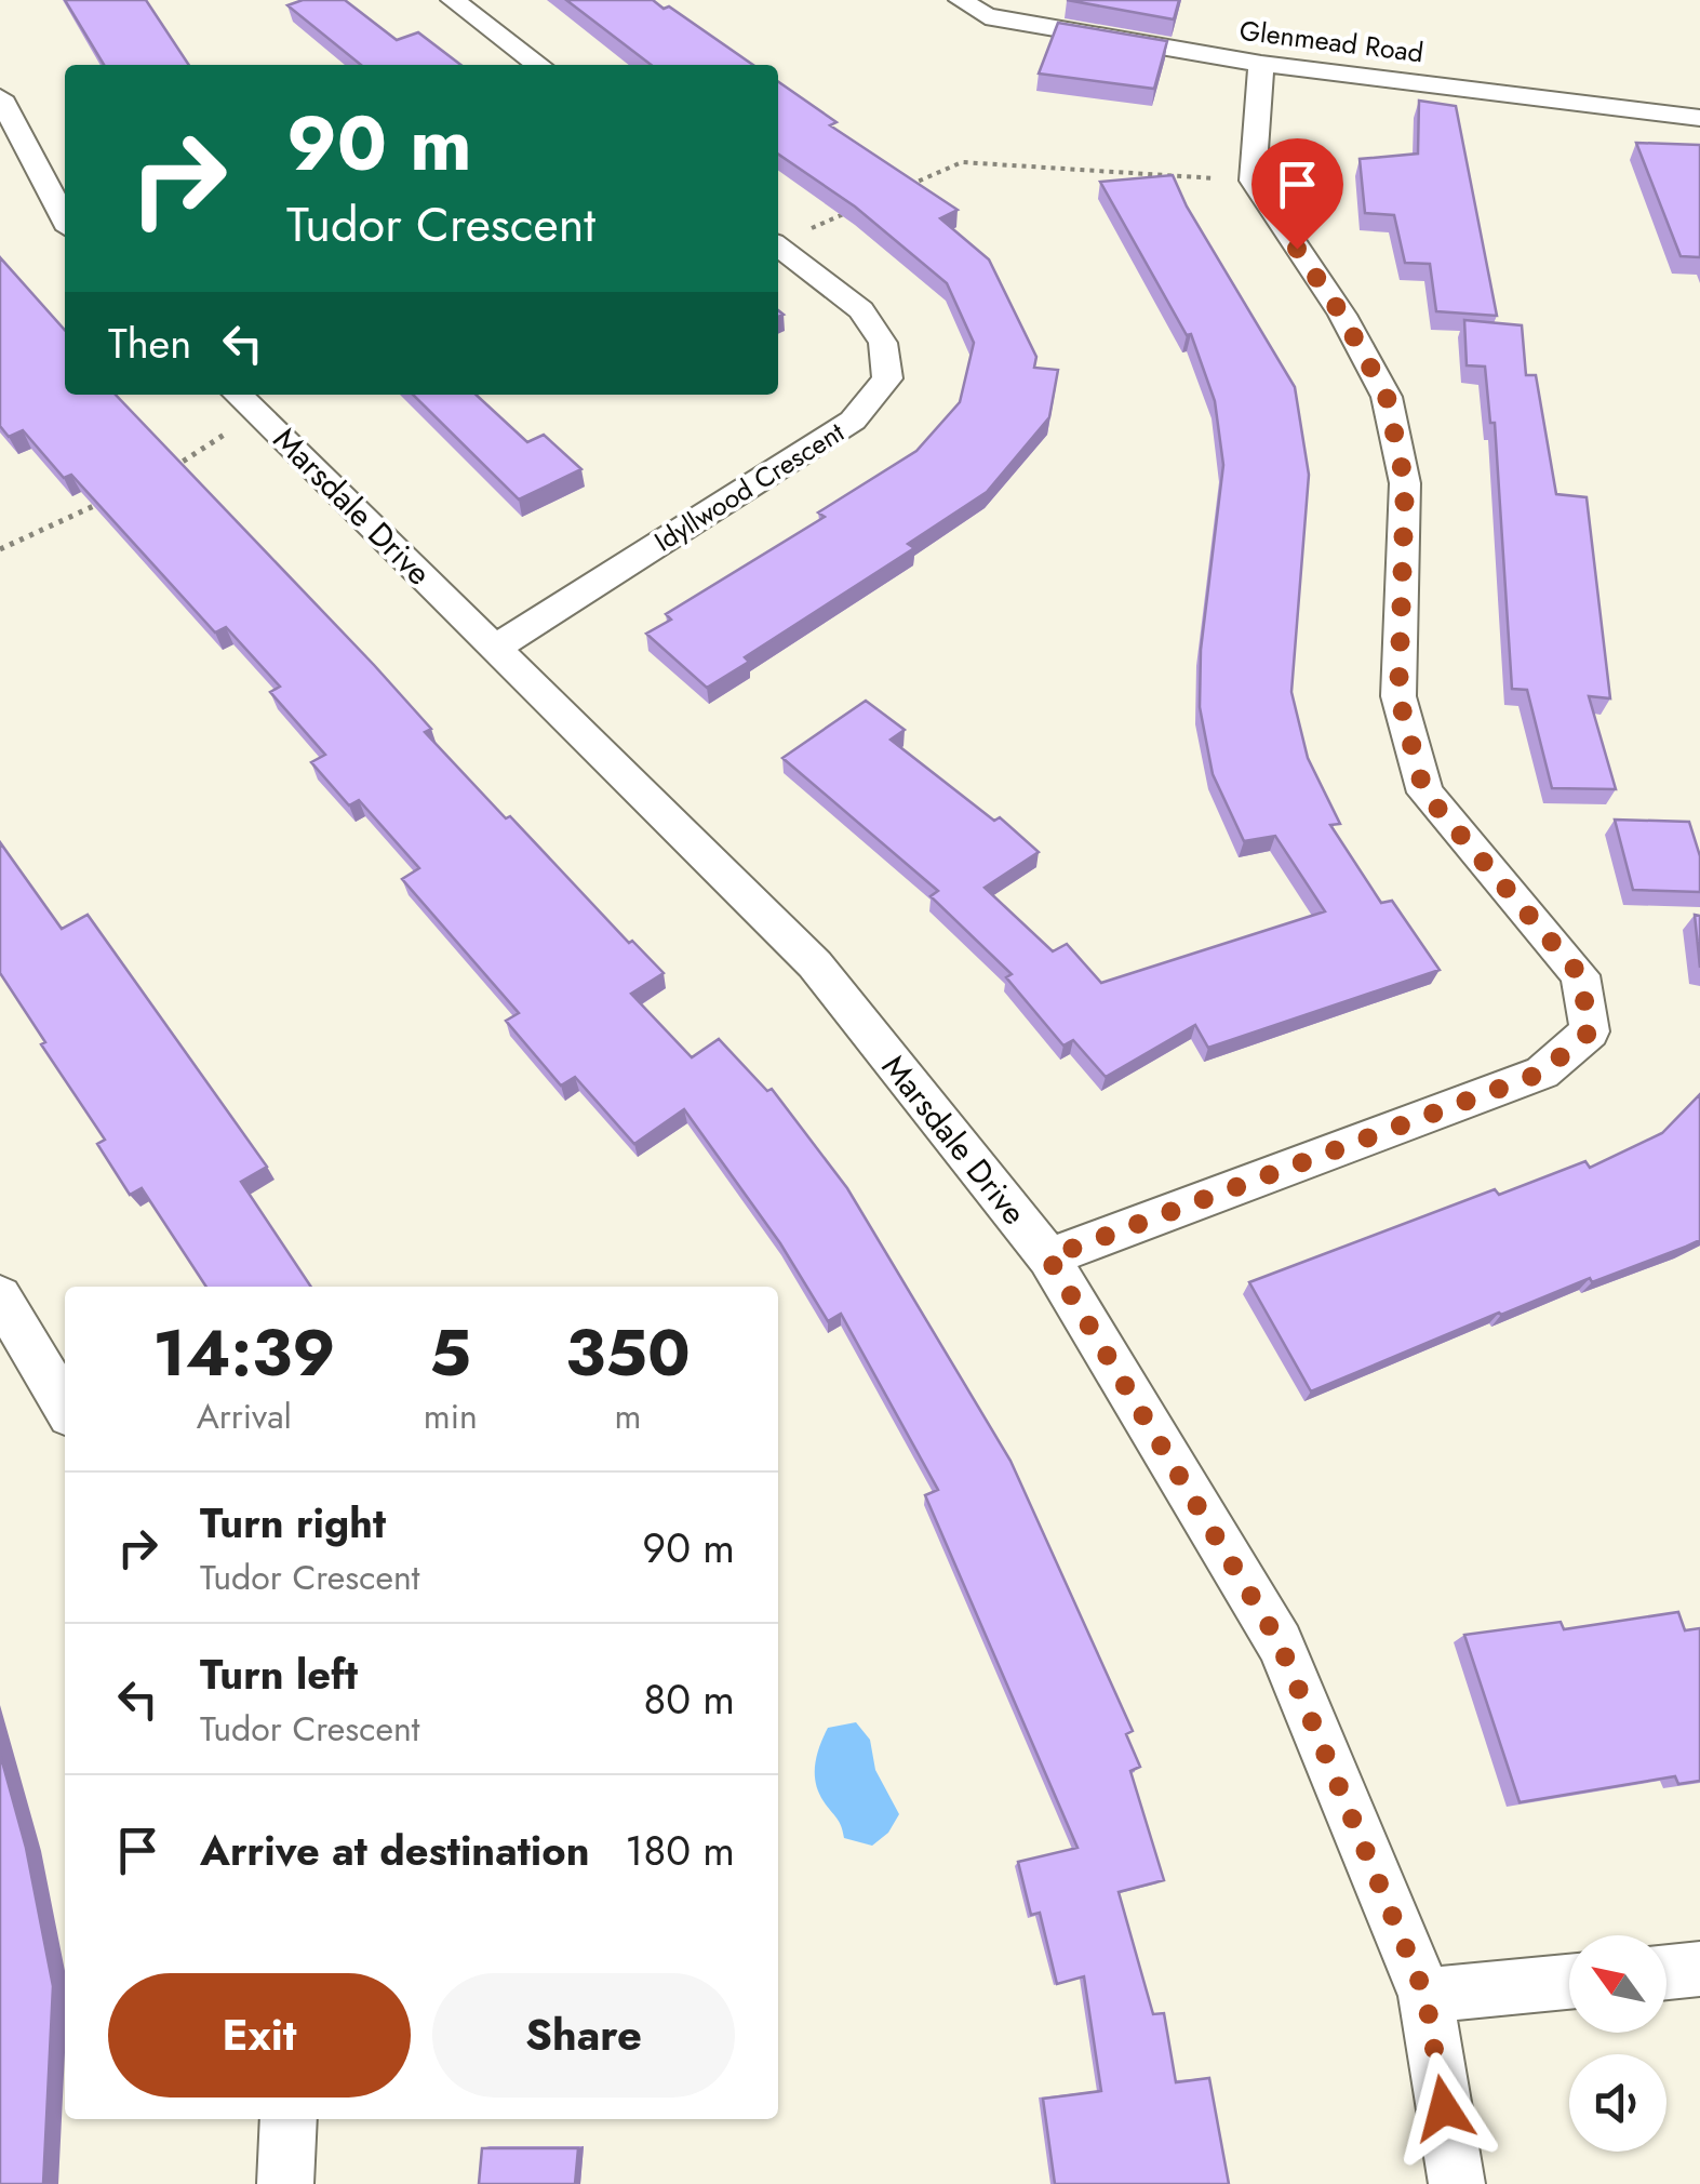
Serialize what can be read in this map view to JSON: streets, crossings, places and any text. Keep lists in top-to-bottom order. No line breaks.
{"streets":{"street":["Glenmead Road","Idyllwood Crescent","Marsdale Drive"]},"crossings":[["Idyllwood Crescent","Marsdale Drive"]],"north":"top left","page":{"turn":["90 m","Tudor Crescent"],"then":"Then","eta":["14:39","Arrival","5","min","350","m"],"list":[{"name":"Turn right","note":"Tudor Crescent","value":"90 m"},{"name":"Turn left","note":"Tudor Crescent","value":"80 m"},{"name":"Arrive at destination","value":"180 m"}],"buttons":["Exit","Share"]}}
